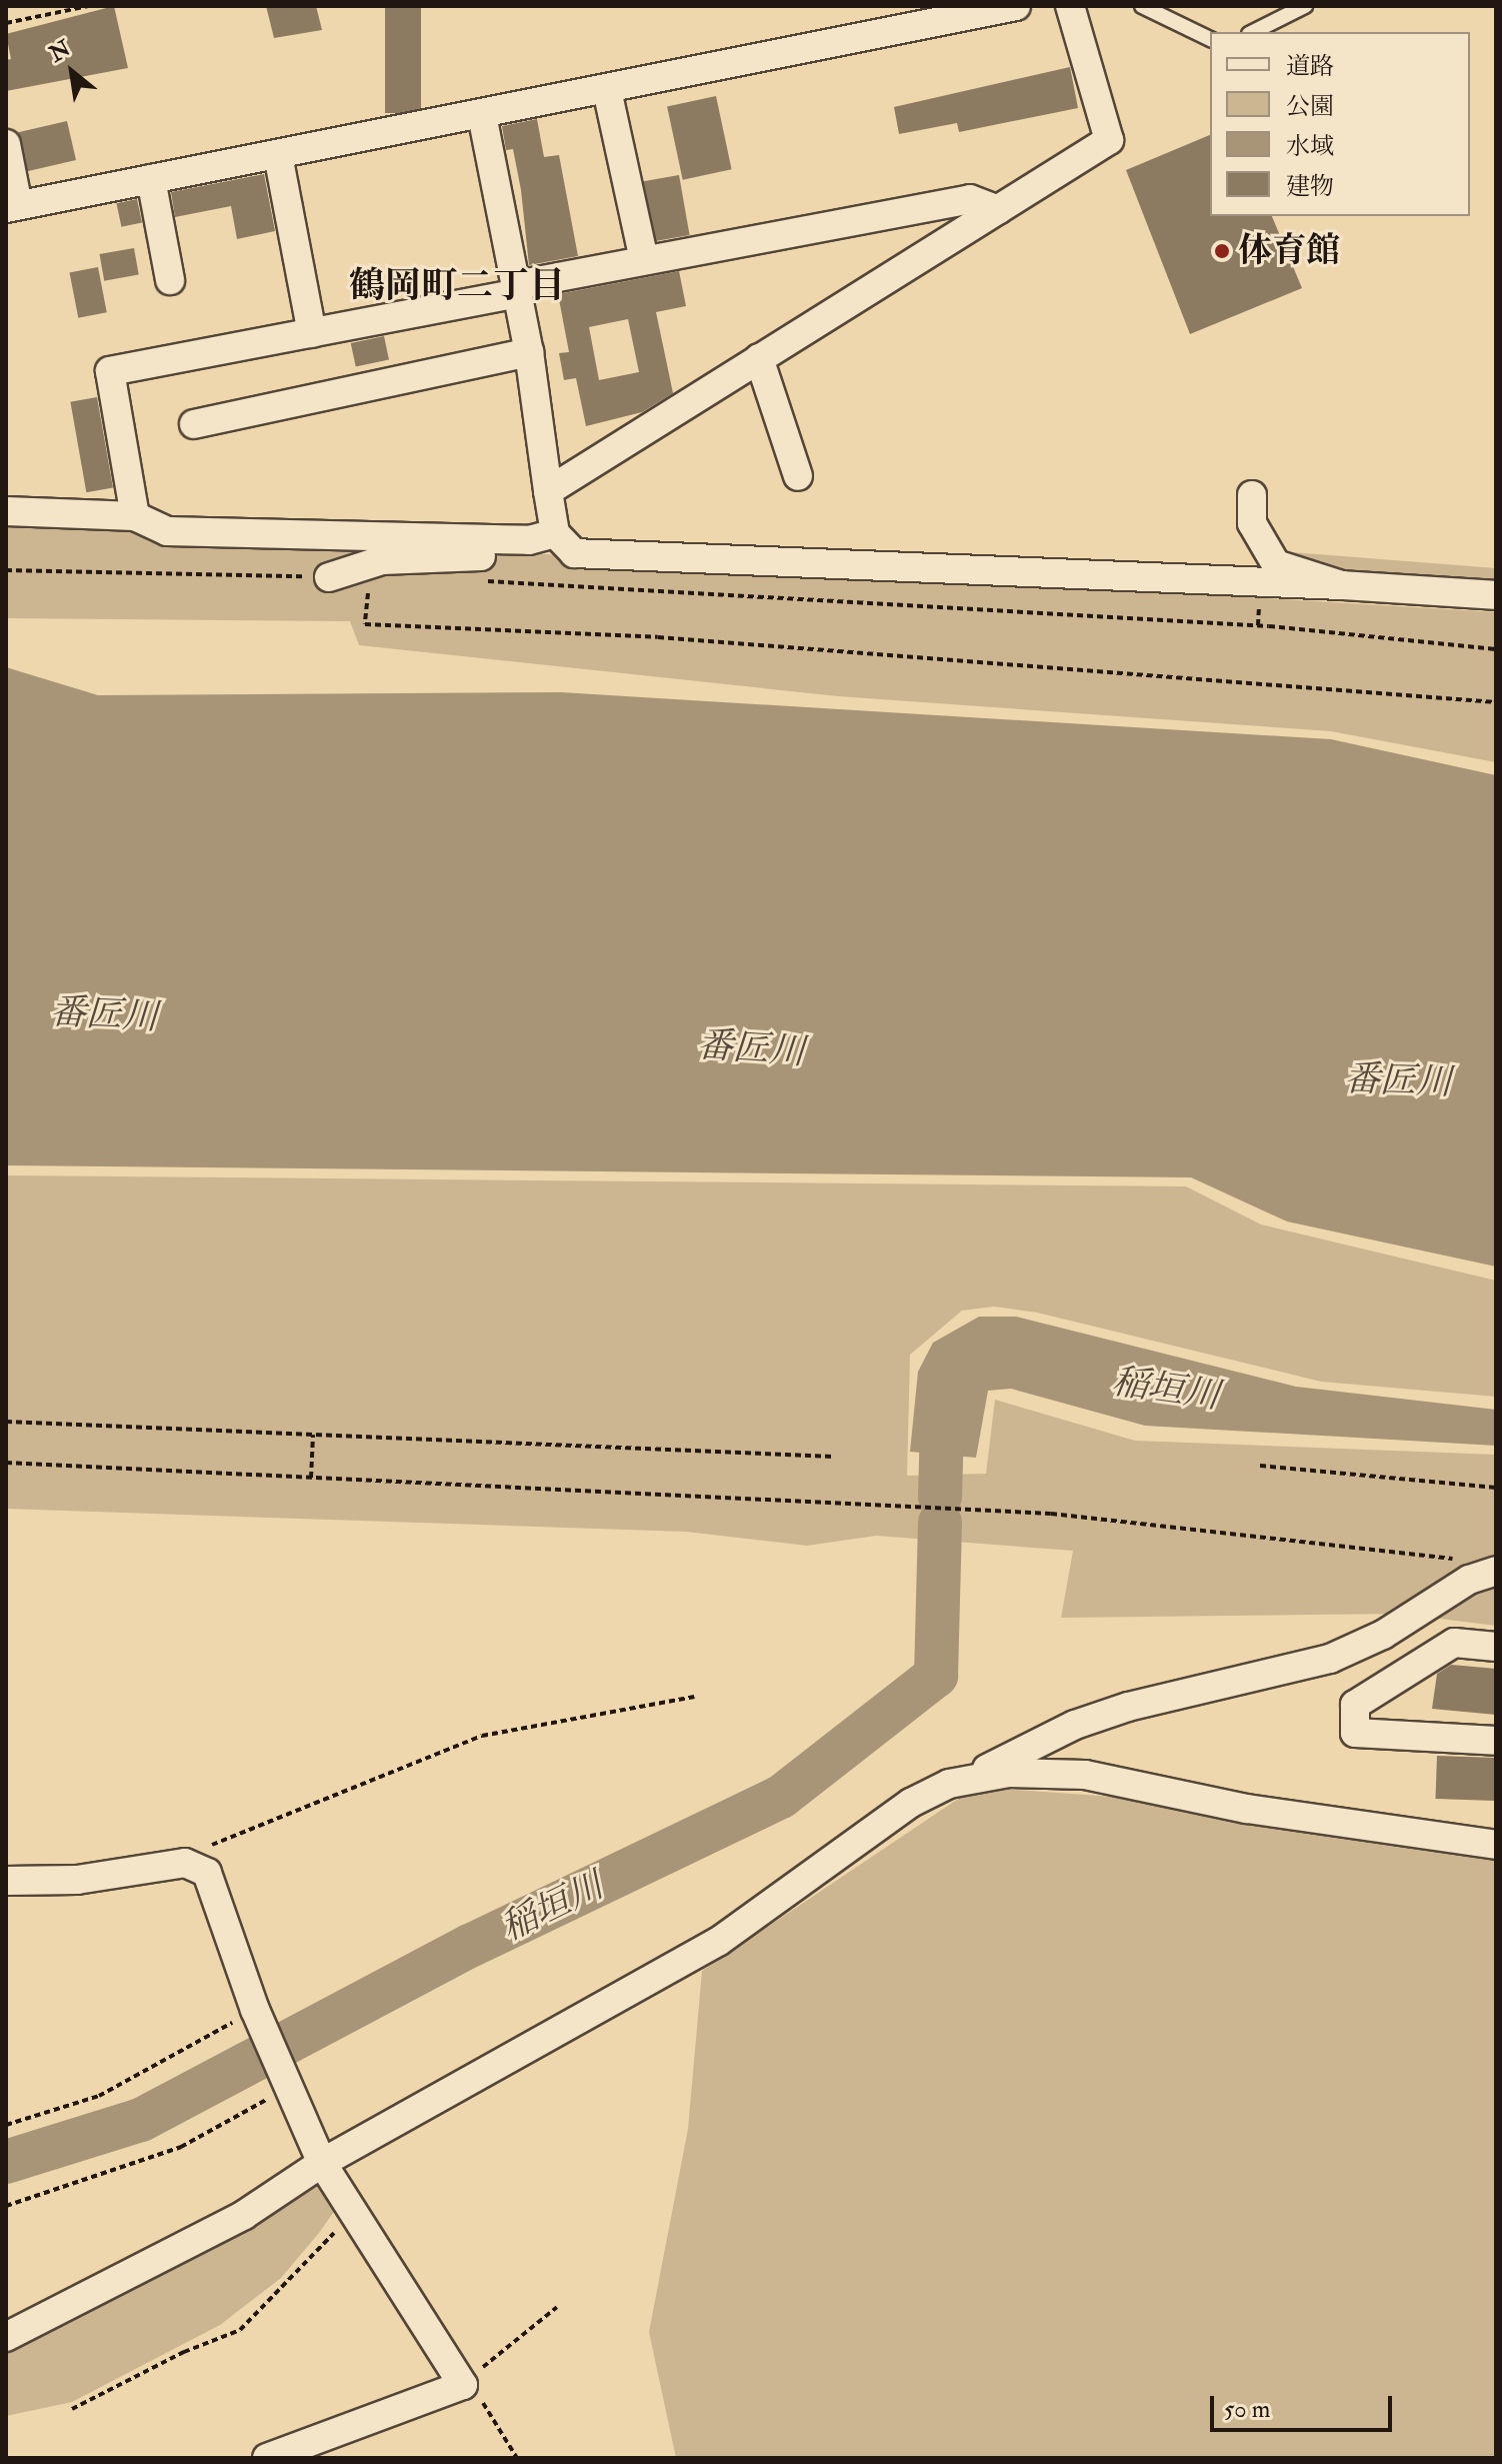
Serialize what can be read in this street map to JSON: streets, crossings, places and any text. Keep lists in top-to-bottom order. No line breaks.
{"districts":["鶴岡町二丁目"],"water":["番匠川","稲垣川"],"places":["体育館"],"legend":["道路","公園","水域","建物"],"scale_bar":"50 m","north":"top left"}
